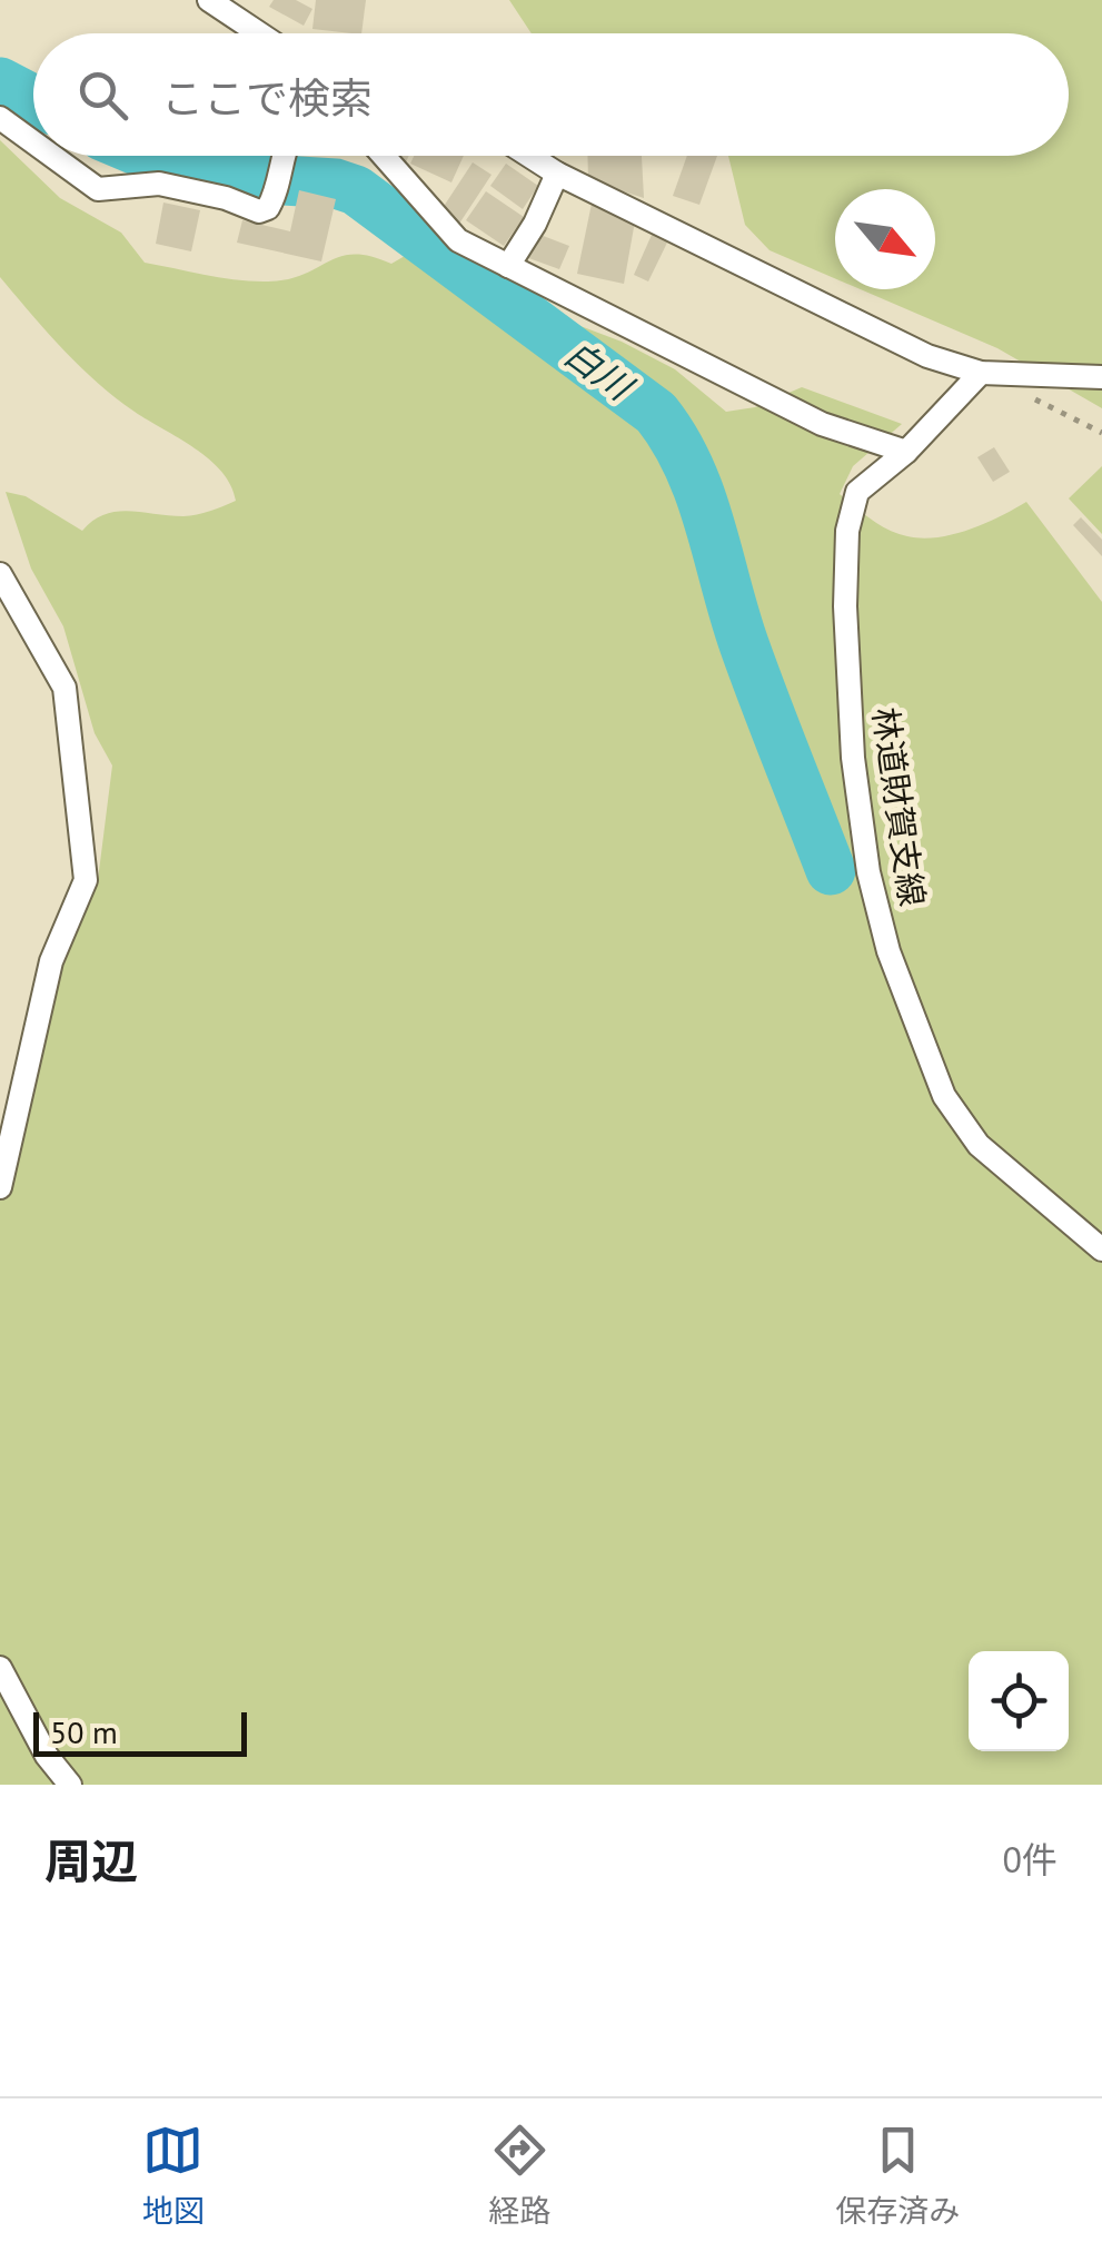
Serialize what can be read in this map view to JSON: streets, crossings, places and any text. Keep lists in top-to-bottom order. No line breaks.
{"streets":{"street":["林道財賀支線"]},"water":["白川"],"scale_bar":"50 m","north":"bottom right","page":{"search":"ここで検索","scale":"50 m","heading":["周辺","0件"],"nav":["地図","経路","保存済み"]}}
